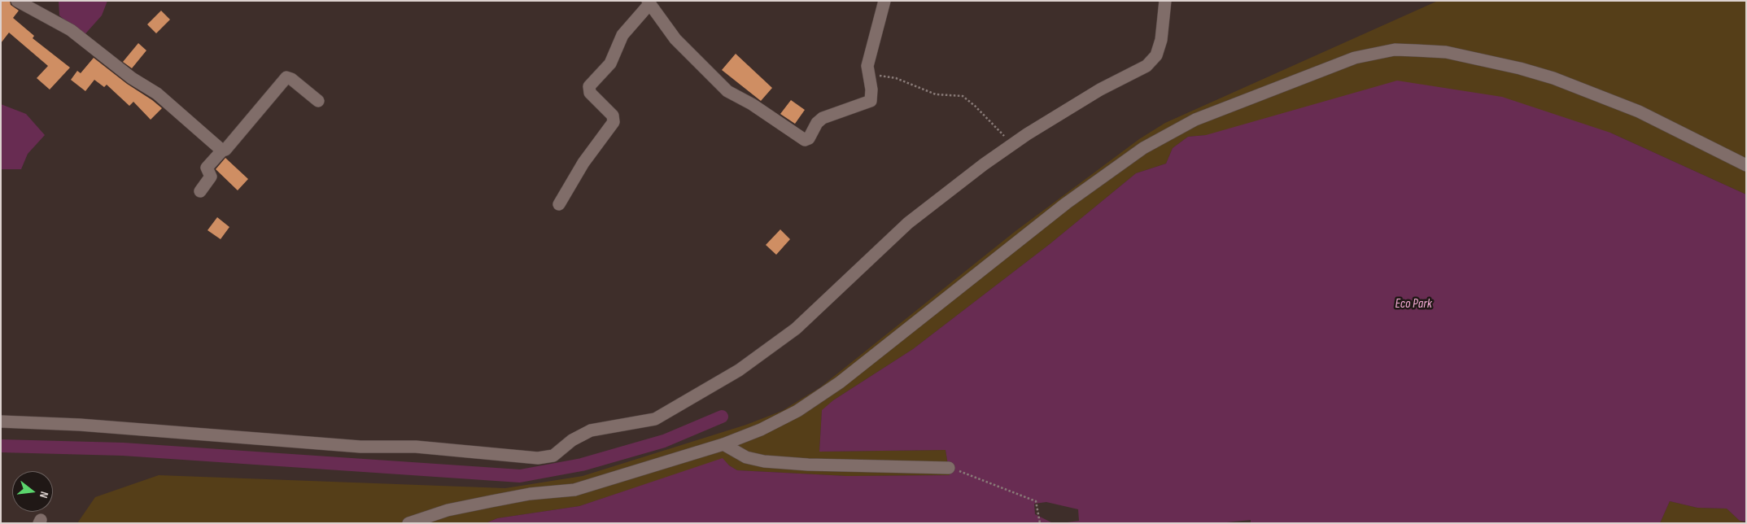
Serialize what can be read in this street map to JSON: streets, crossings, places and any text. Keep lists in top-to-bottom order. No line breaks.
{"water":["Eco Park"],"north":"right"}
